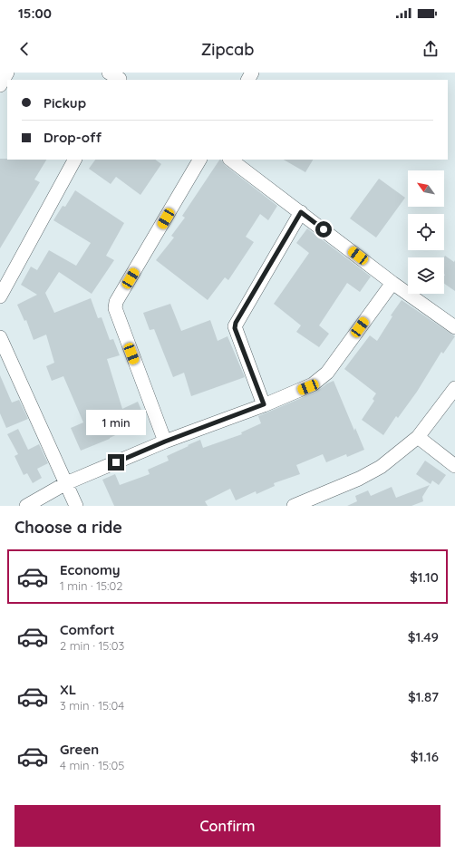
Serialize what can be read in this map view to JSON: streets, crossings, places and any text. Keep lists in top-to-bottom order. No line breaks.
{"north":"top left","page":{"status":"15:00","header":"Zipcab","banner":["Pickup","Drop-off"],"bubble":"1 min","heading":"Choose a ride","list":[{"name":"Economy","note":"1 min · 15:02","value":"$1.10"},{"name":"Comfort","note":"2 min · 15:03","value":"$1.49"},{"name":"XL","note":"3 min · 15:04","value":"$1.87"},{"name":"Green","note":"4 min · 15:05","value":"$1.16"}],"buttons":"Confirm"}}
